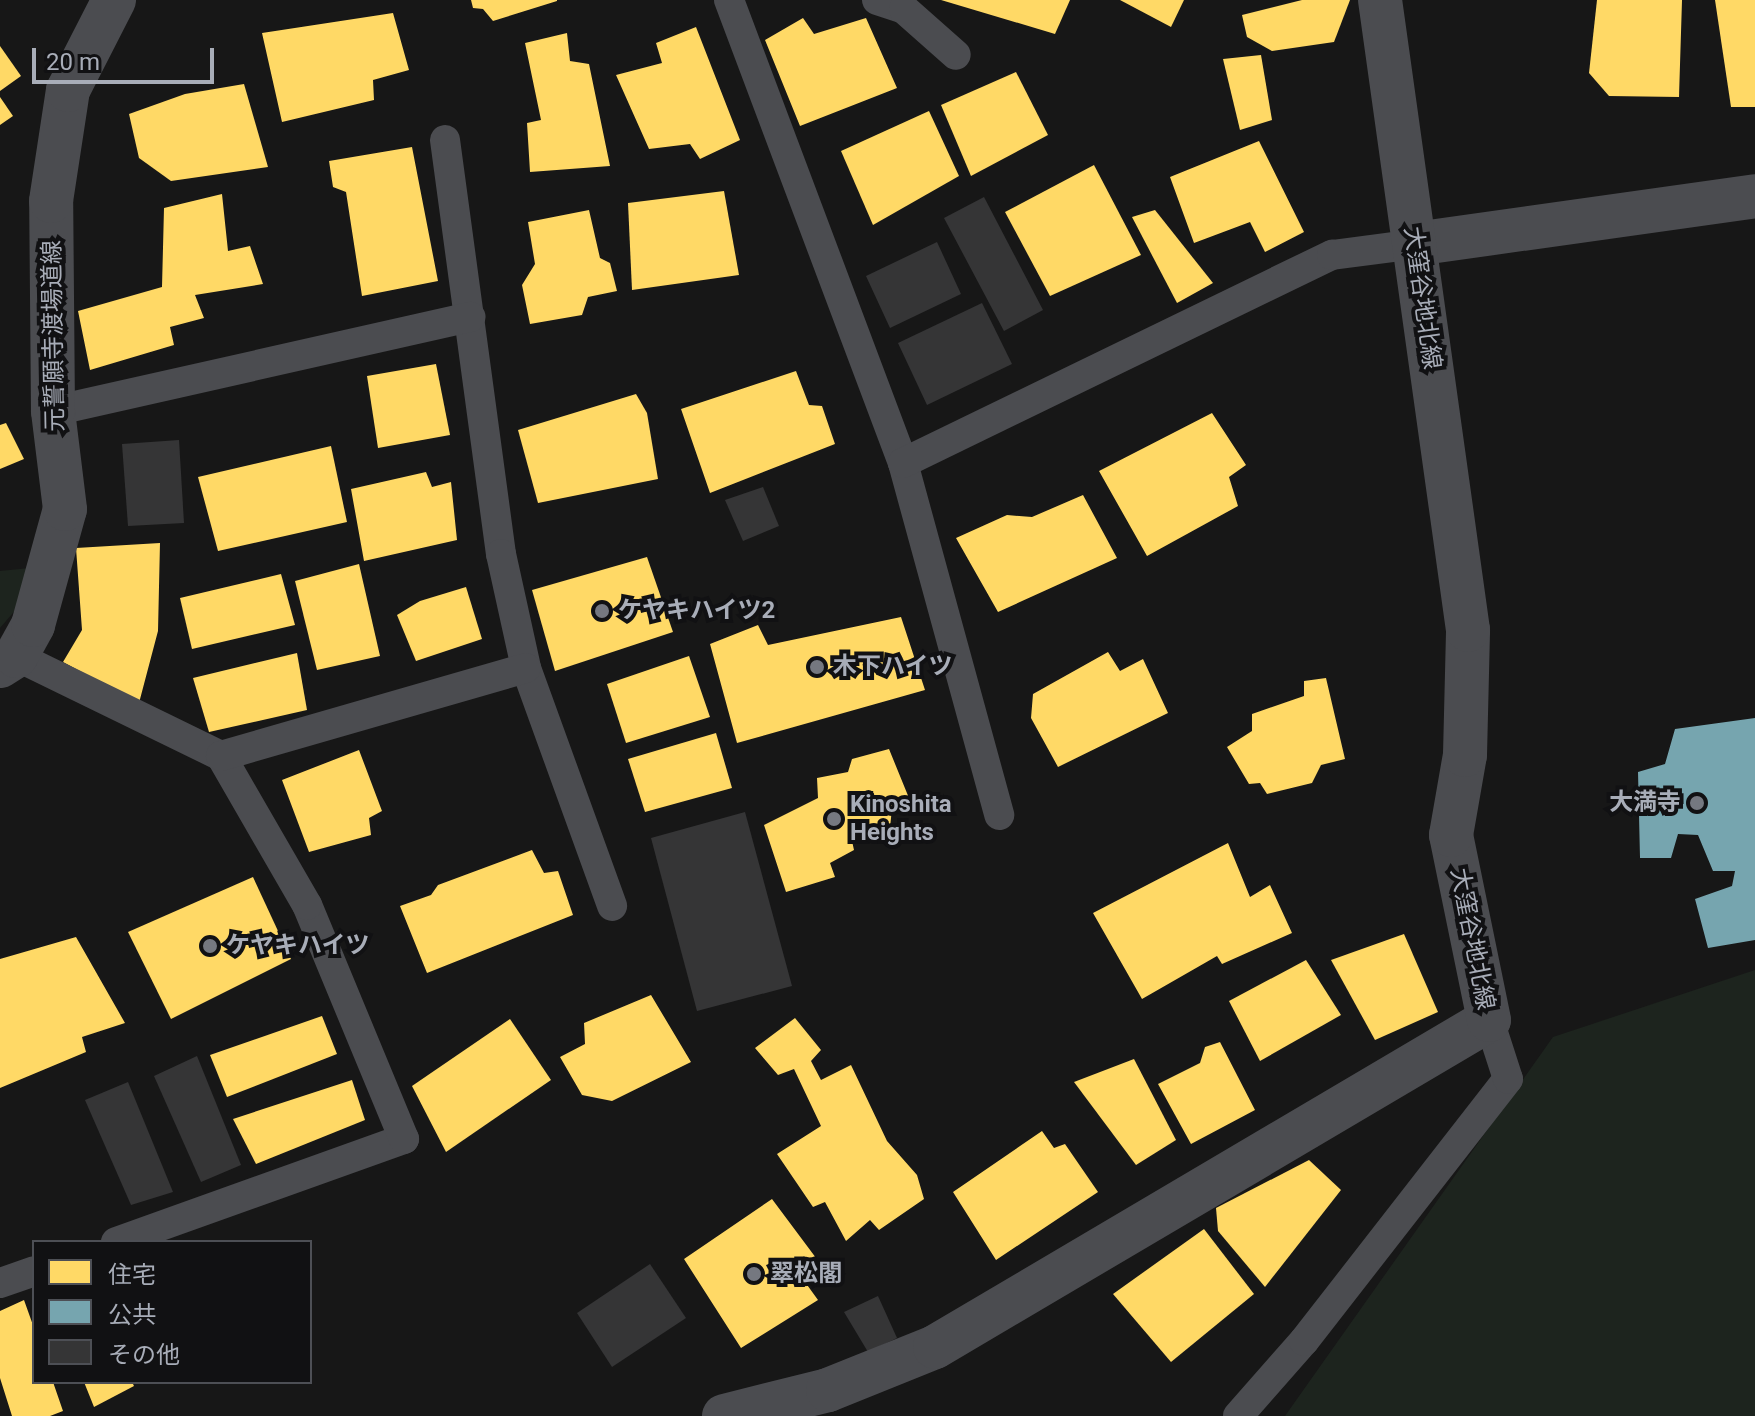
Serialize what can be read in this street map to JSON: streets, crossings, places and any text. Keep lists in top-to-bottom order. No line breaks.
{"streets":{"street":["大窪谷地北線","元誓願寺渡場道線"]},"places":["ケヤキハイツ2","木下ハイツ","大満寺","Kinoshita Heights","ケヤキハイツ","翠松閣"],"legend":["住宅","公共","その他"],"scale_bar":"20 m"}
